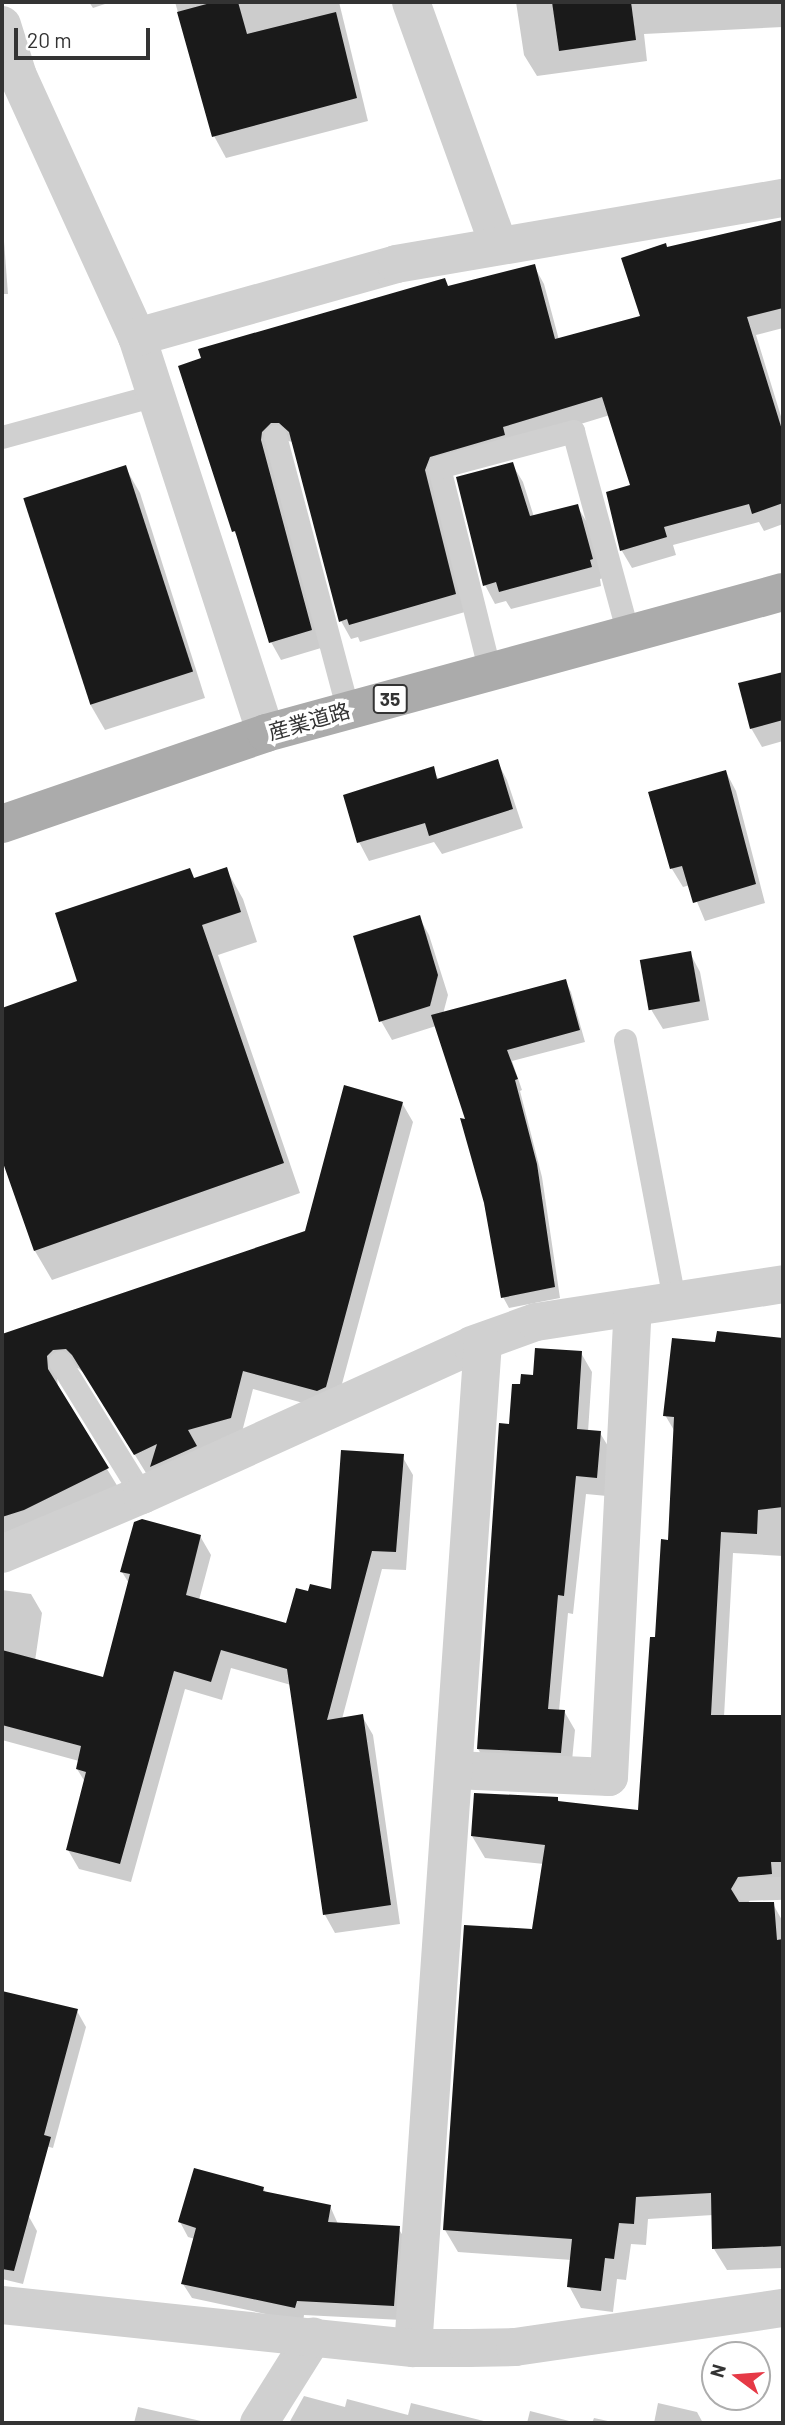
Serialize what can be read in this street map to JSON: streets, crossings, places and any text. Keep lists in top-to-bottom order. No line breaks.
{"streets":{"main road":["35","産業道路"]},"scale_bar":"20 m","north":"left"}
